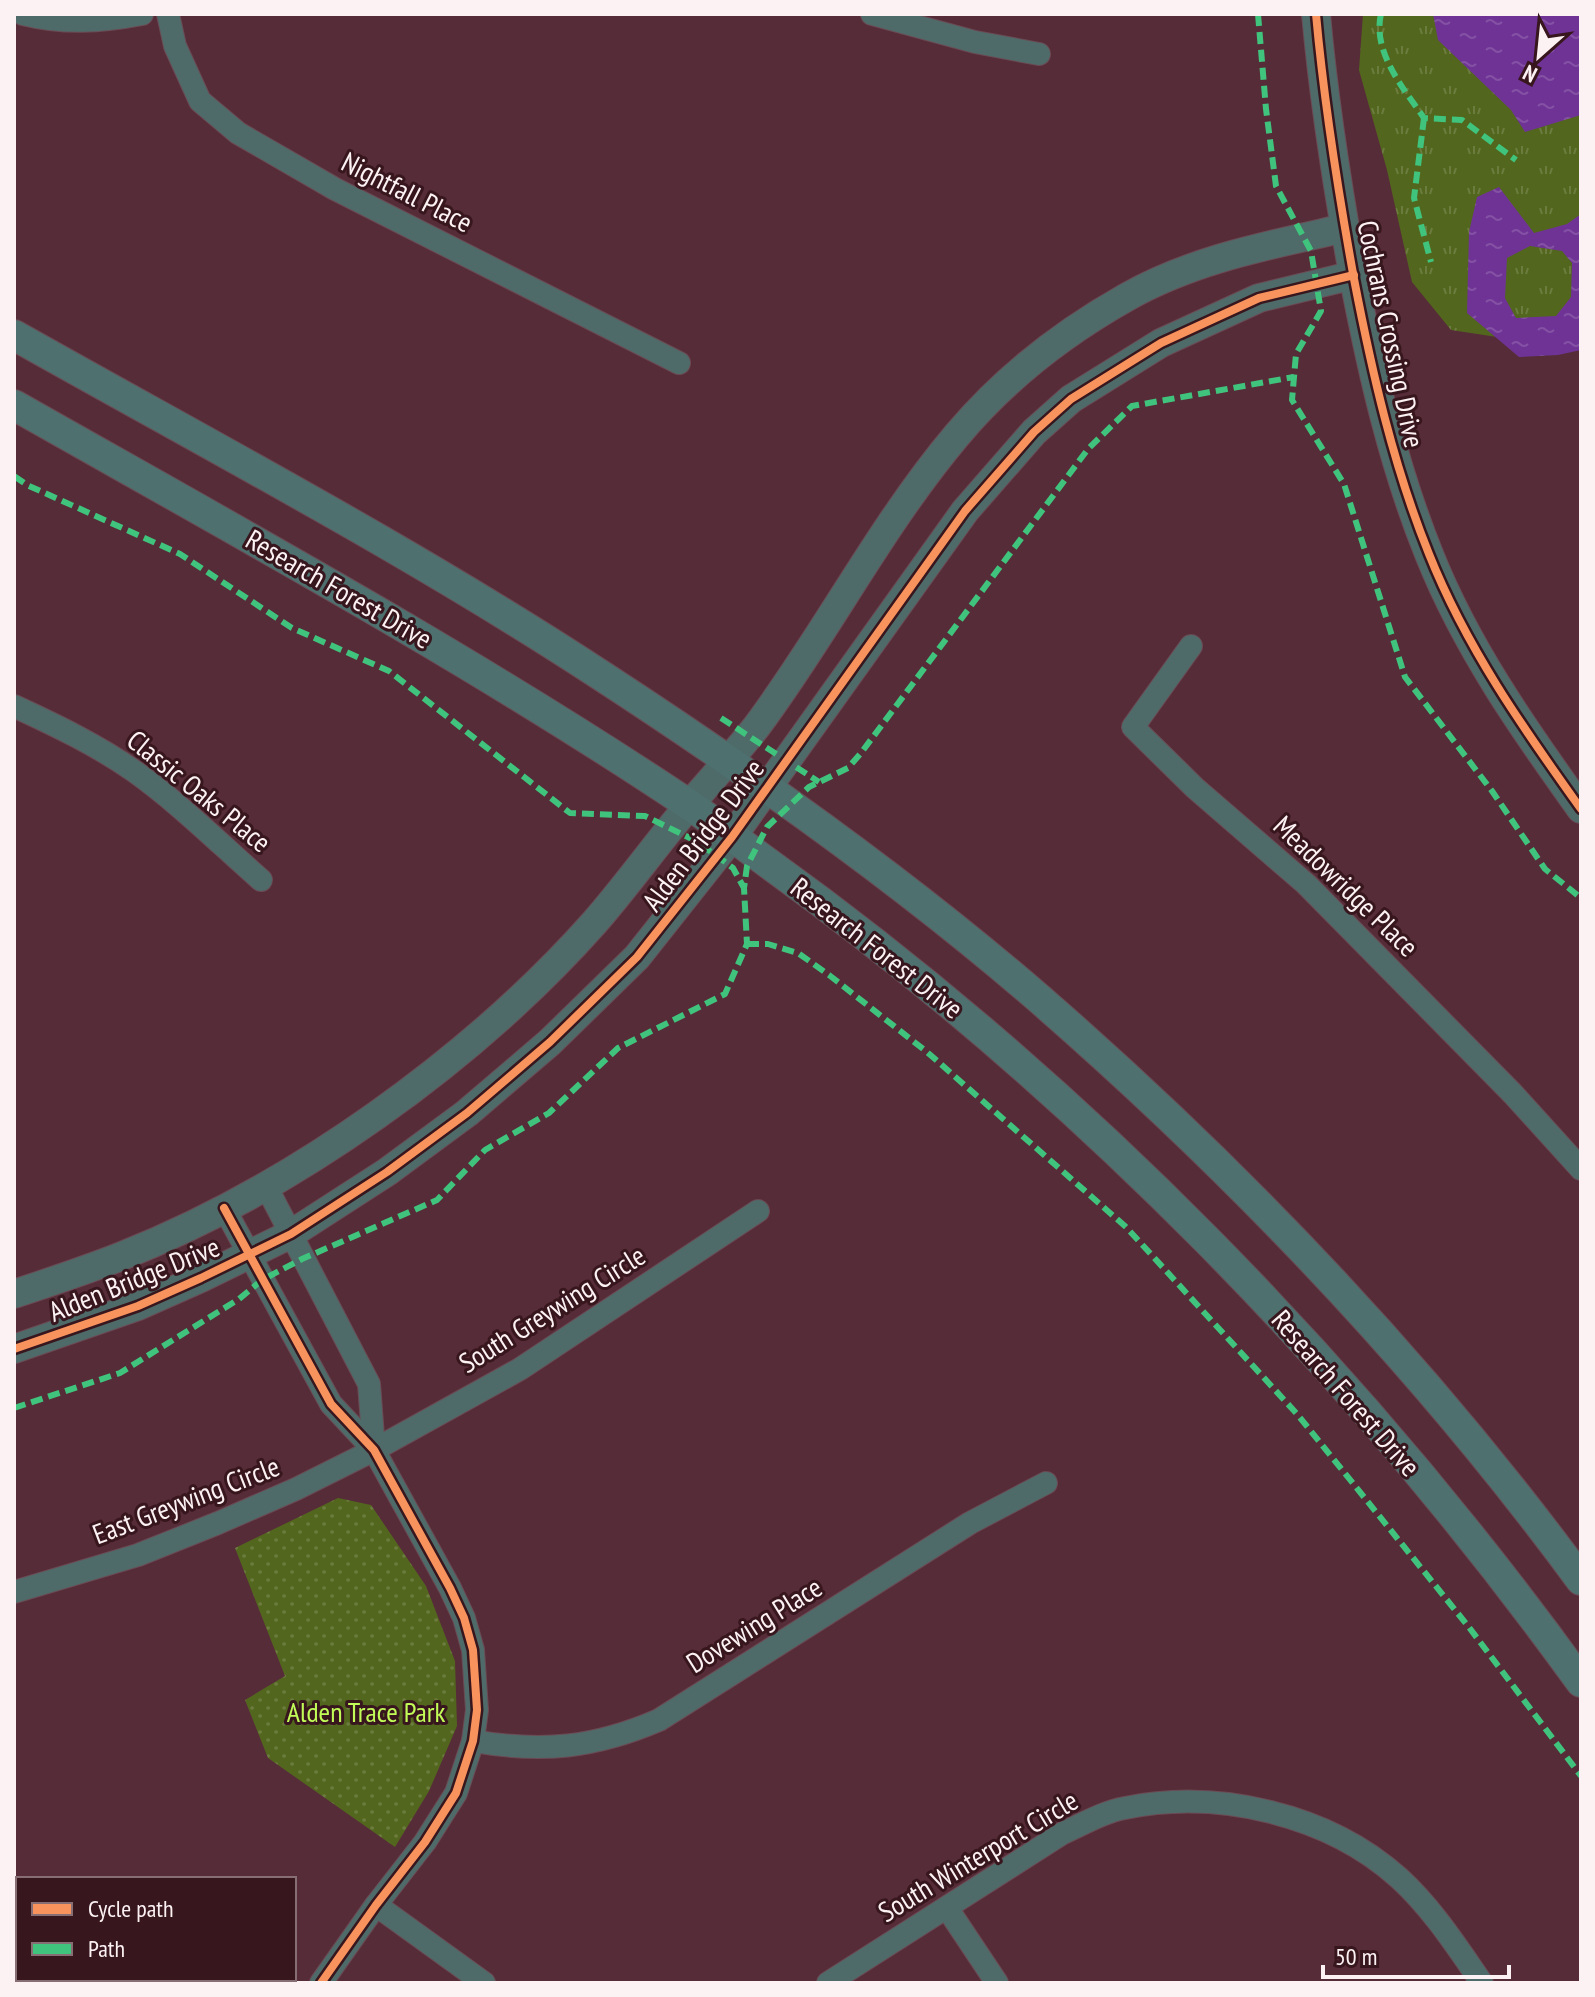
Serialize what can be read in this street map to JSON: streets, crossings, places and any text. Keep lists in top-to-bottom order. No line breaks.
{"streets":{"main road":["Research Forest Drive"],"street":["Nightfall Place","Cochrans Crossing Drive","Classic Oaks Place","Alden Bridge Drive","Meadowridge Place","South Greywing Circle","East Greywing Circle","Dovewing Place","South Winterport Circle"]},"crossings":[["Cochrans Crossing Drive","Alden Bridge Drive"],["Research Forest Drive","Alden Bridge Drive"],["South Greywing Circle","East Greywing Circle"]],"parks":["Alden Trace Park"],"legend":["Cycle path","Path"],"scale_bar":"50 m","north":"bottom left"}
